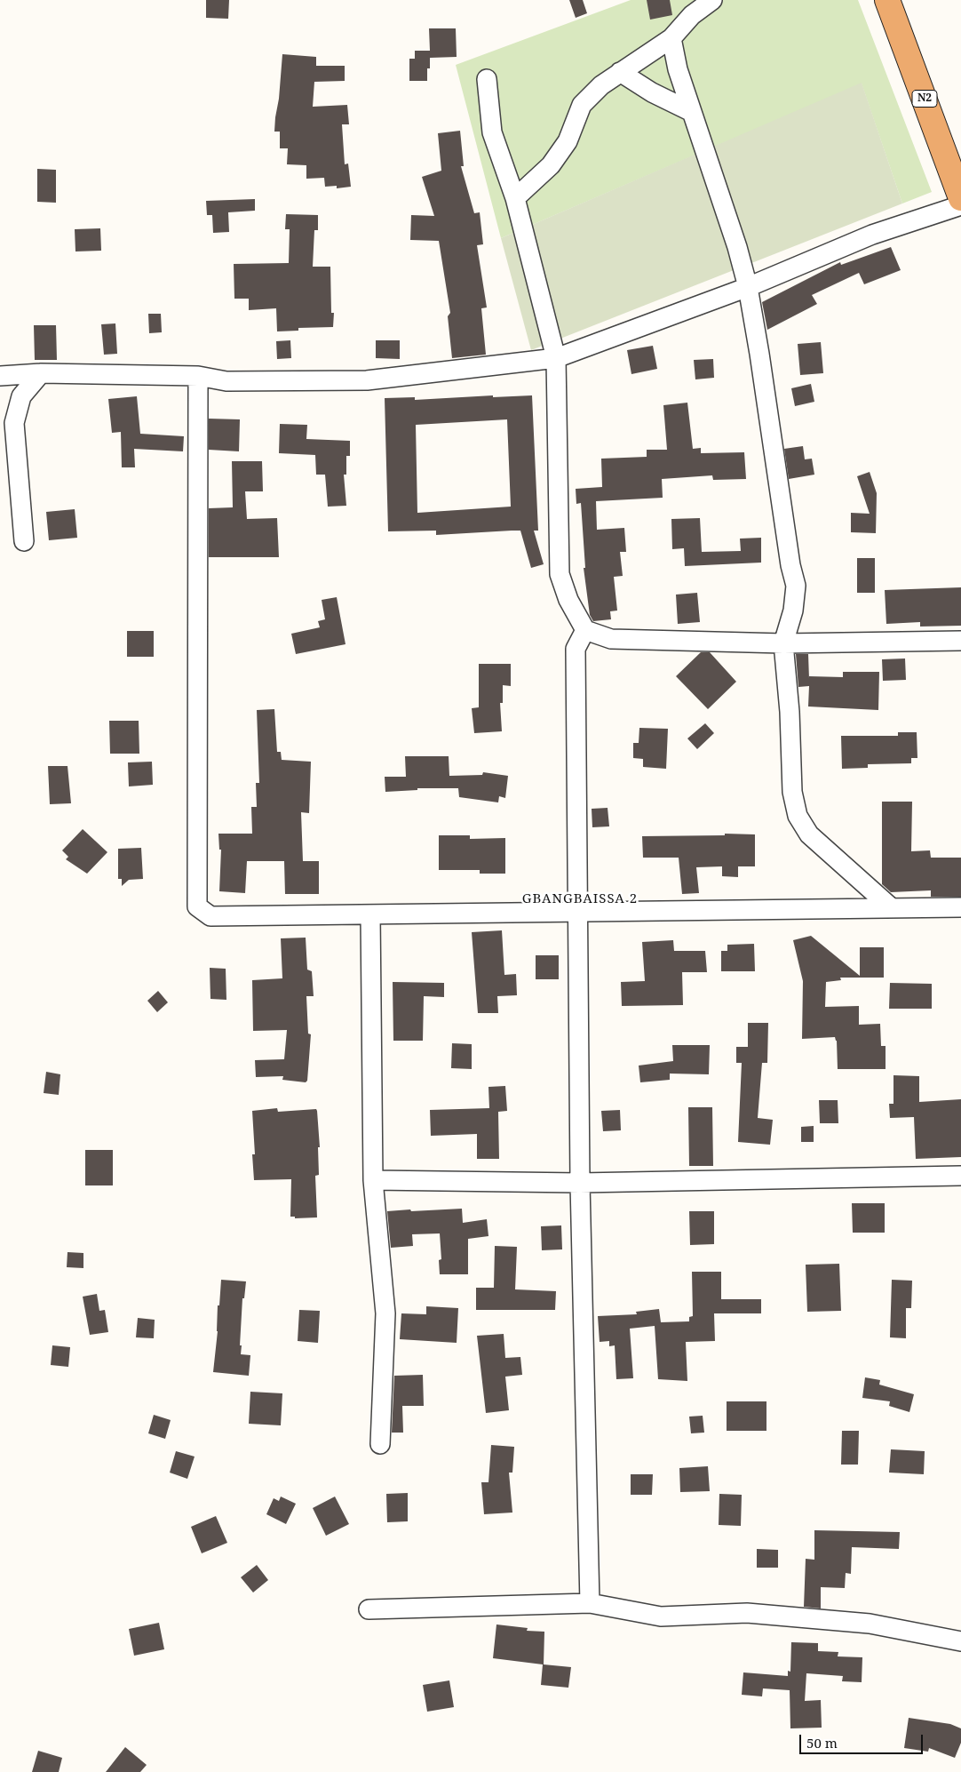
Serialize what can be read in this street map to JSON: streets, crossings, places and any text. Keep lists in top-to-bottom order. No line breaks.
{"streets":{"highway":["N2"]},"districts":["GBANGBAISSA 2"],"scale_bar":"50 m"}
